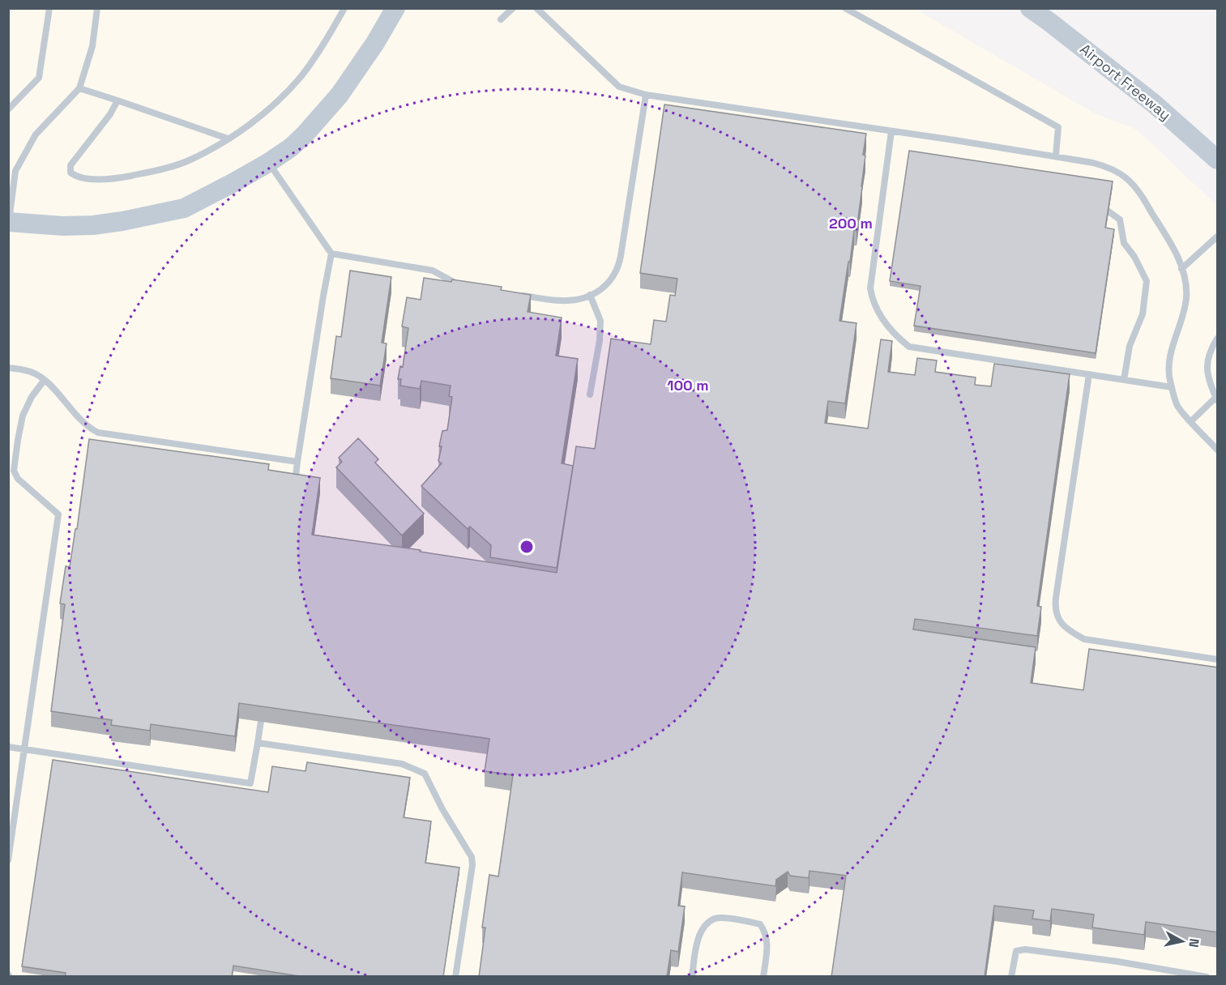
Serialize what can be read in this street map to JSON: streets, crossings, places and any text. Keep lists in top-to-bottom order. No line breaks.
{"streets":{"street":["Airport Freeway"]},"north":"right","rings":["200 m","100 m"]}
